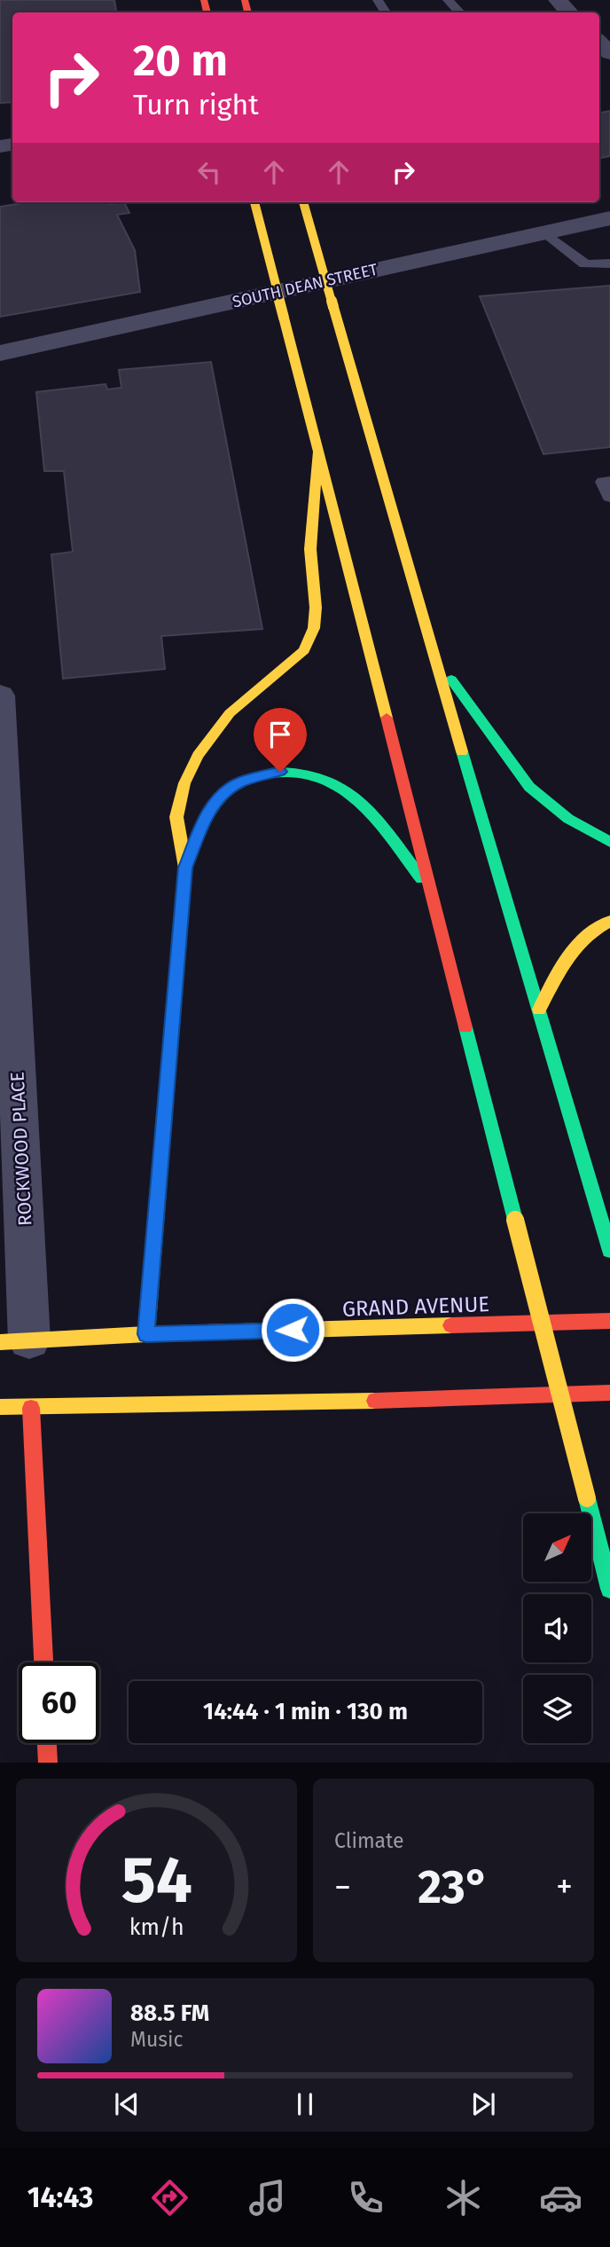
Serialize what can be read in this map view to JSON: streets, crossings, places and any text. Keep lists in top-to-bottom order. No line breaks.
{"streets":{"main road":["GRAND AVENUE"],"street":["SOUTH DEAN STREET","ROCKWOOD PLACE"]},"crossings":[["ROCKWOOD PLACE","GRAND AVENUE"]],"north":"top right","page":{"turn":["20 m","Turn right"],"limit":"60","trip":"14:44 · 1 min · 130 m","tile":"Climate","heat":["−","23°","+"],"song":["88.5 FM","Music"],"tabs":"14:43","gauge":["54","km/h"]}}
